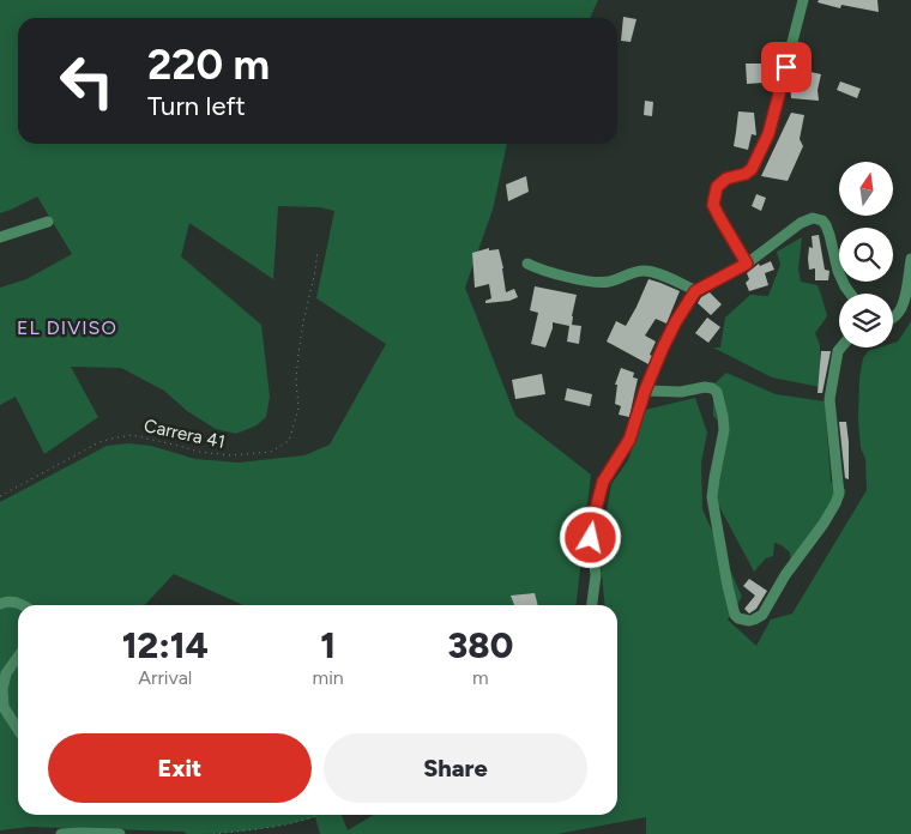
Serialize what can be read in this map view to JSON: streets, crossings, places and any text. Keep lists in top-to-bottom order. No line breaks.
{"streets":{"path":["Carrera 41"]},"districts":["EL DIVISO"],"north":"top","page":{"turn":["220 m","Turn left"],"eta":["12:14","Arrival","1","min","380","m"],"buttons":["Exit","Share"]}}
